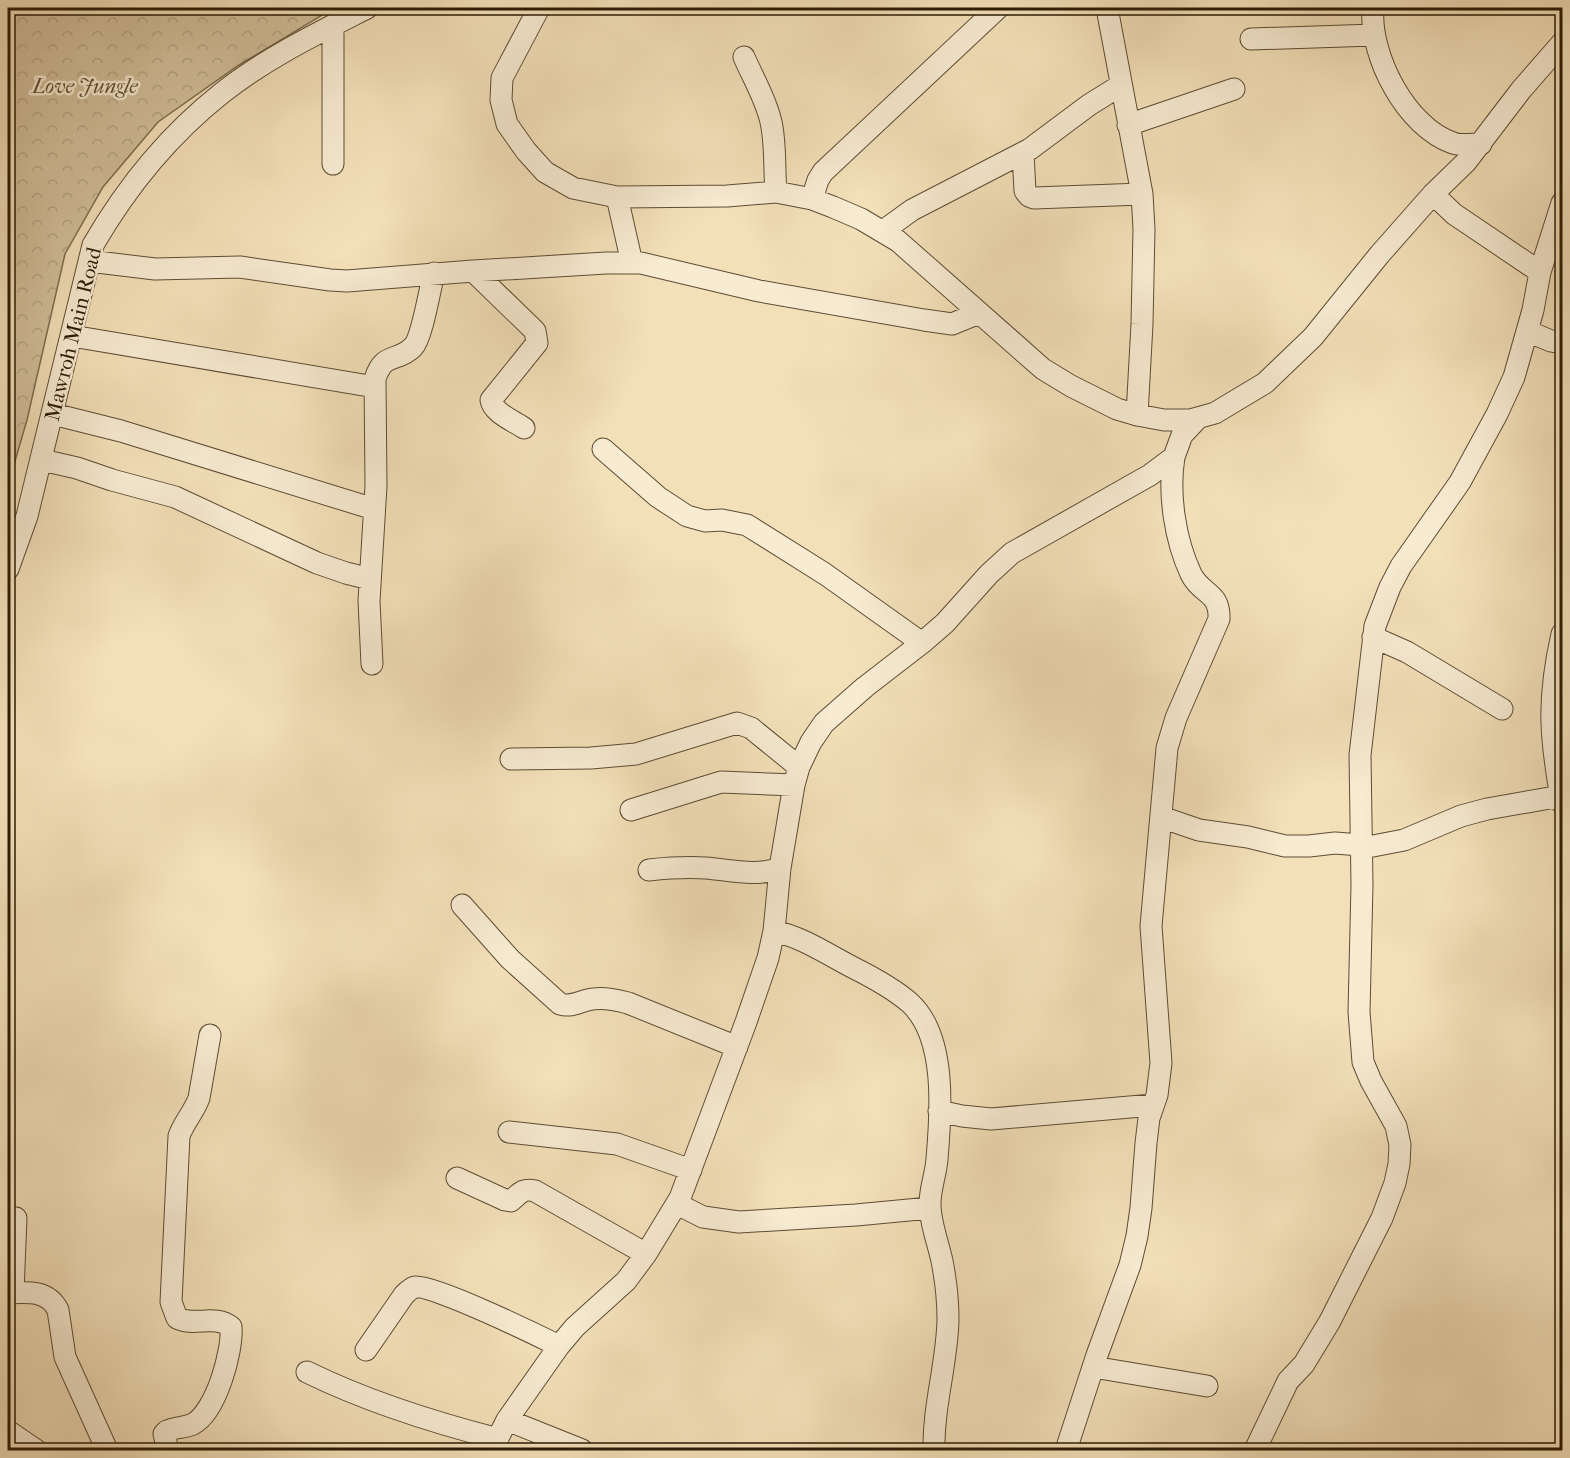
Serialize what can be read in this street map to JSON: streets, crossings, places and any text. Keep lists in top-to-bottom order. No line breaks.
{"streets":{"street":["Mawroh Main Road"]},"parks":["Love Jungle"]}
